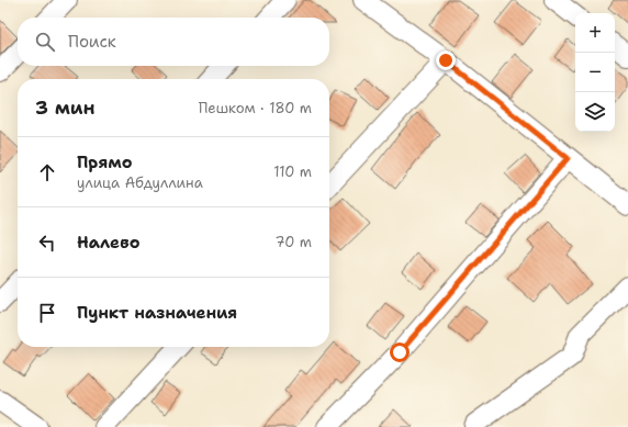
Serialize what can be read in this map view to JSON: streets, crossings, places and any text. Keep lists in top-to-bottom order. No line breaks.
{"page":{"map_buttons":["+","−"],"search":"Поиск","heading":["3 мин","Пешком · 180 m"],"list":[["Прямо","улица Абдуллина","110 m"],["Налево","70 m"],"Пункт назначения"]}}
